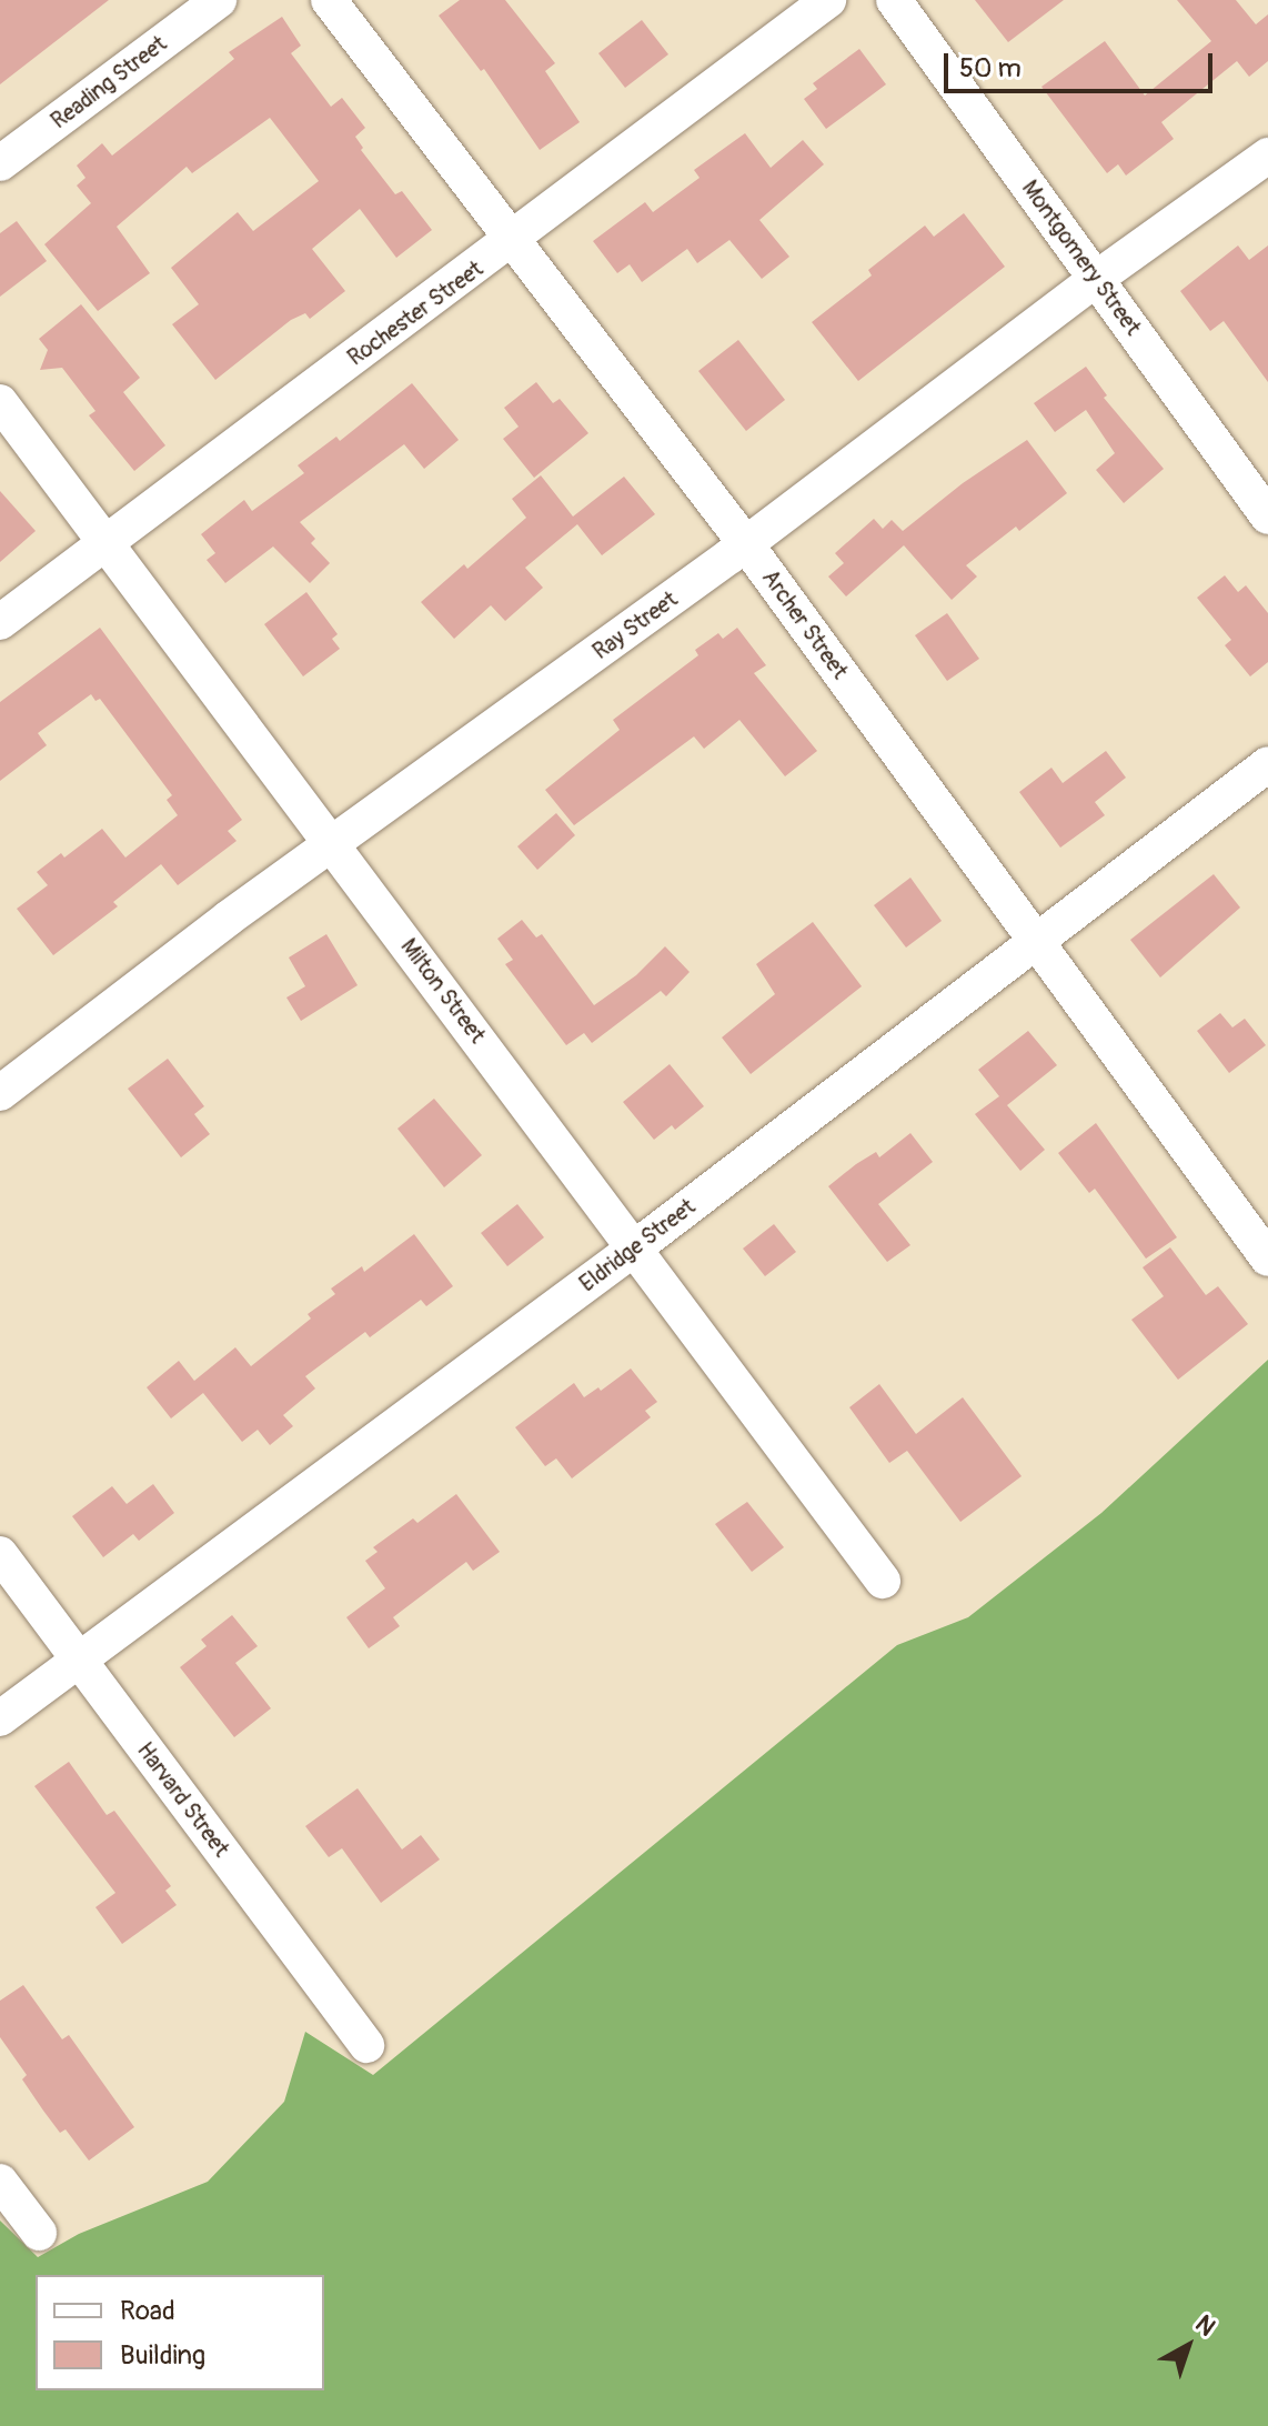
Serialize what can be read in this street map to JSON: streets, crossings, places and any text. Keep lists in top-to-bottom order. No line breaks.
{"streets":{"street":["Reading Street","Montgomery Street","Rochester Street","Archer Street","Ray Street","Milton Street","Eldridge Street","Harvard Street"]},"crossings":[["Montgomery Street","Ray Street"],["Rochester Street","Archer Street"],["Rochester Street","Milton Street"],["Archer Street","Ray Street"],["Archer Street","Eldridge Street"],["Ray Street","Milton Street"],["Milton Street","Eldridge Street"],["Eldridge Street","Harvard Street"]],"legend":["Road","Building"],"scale_bar":"50 m","north":"top right"}
